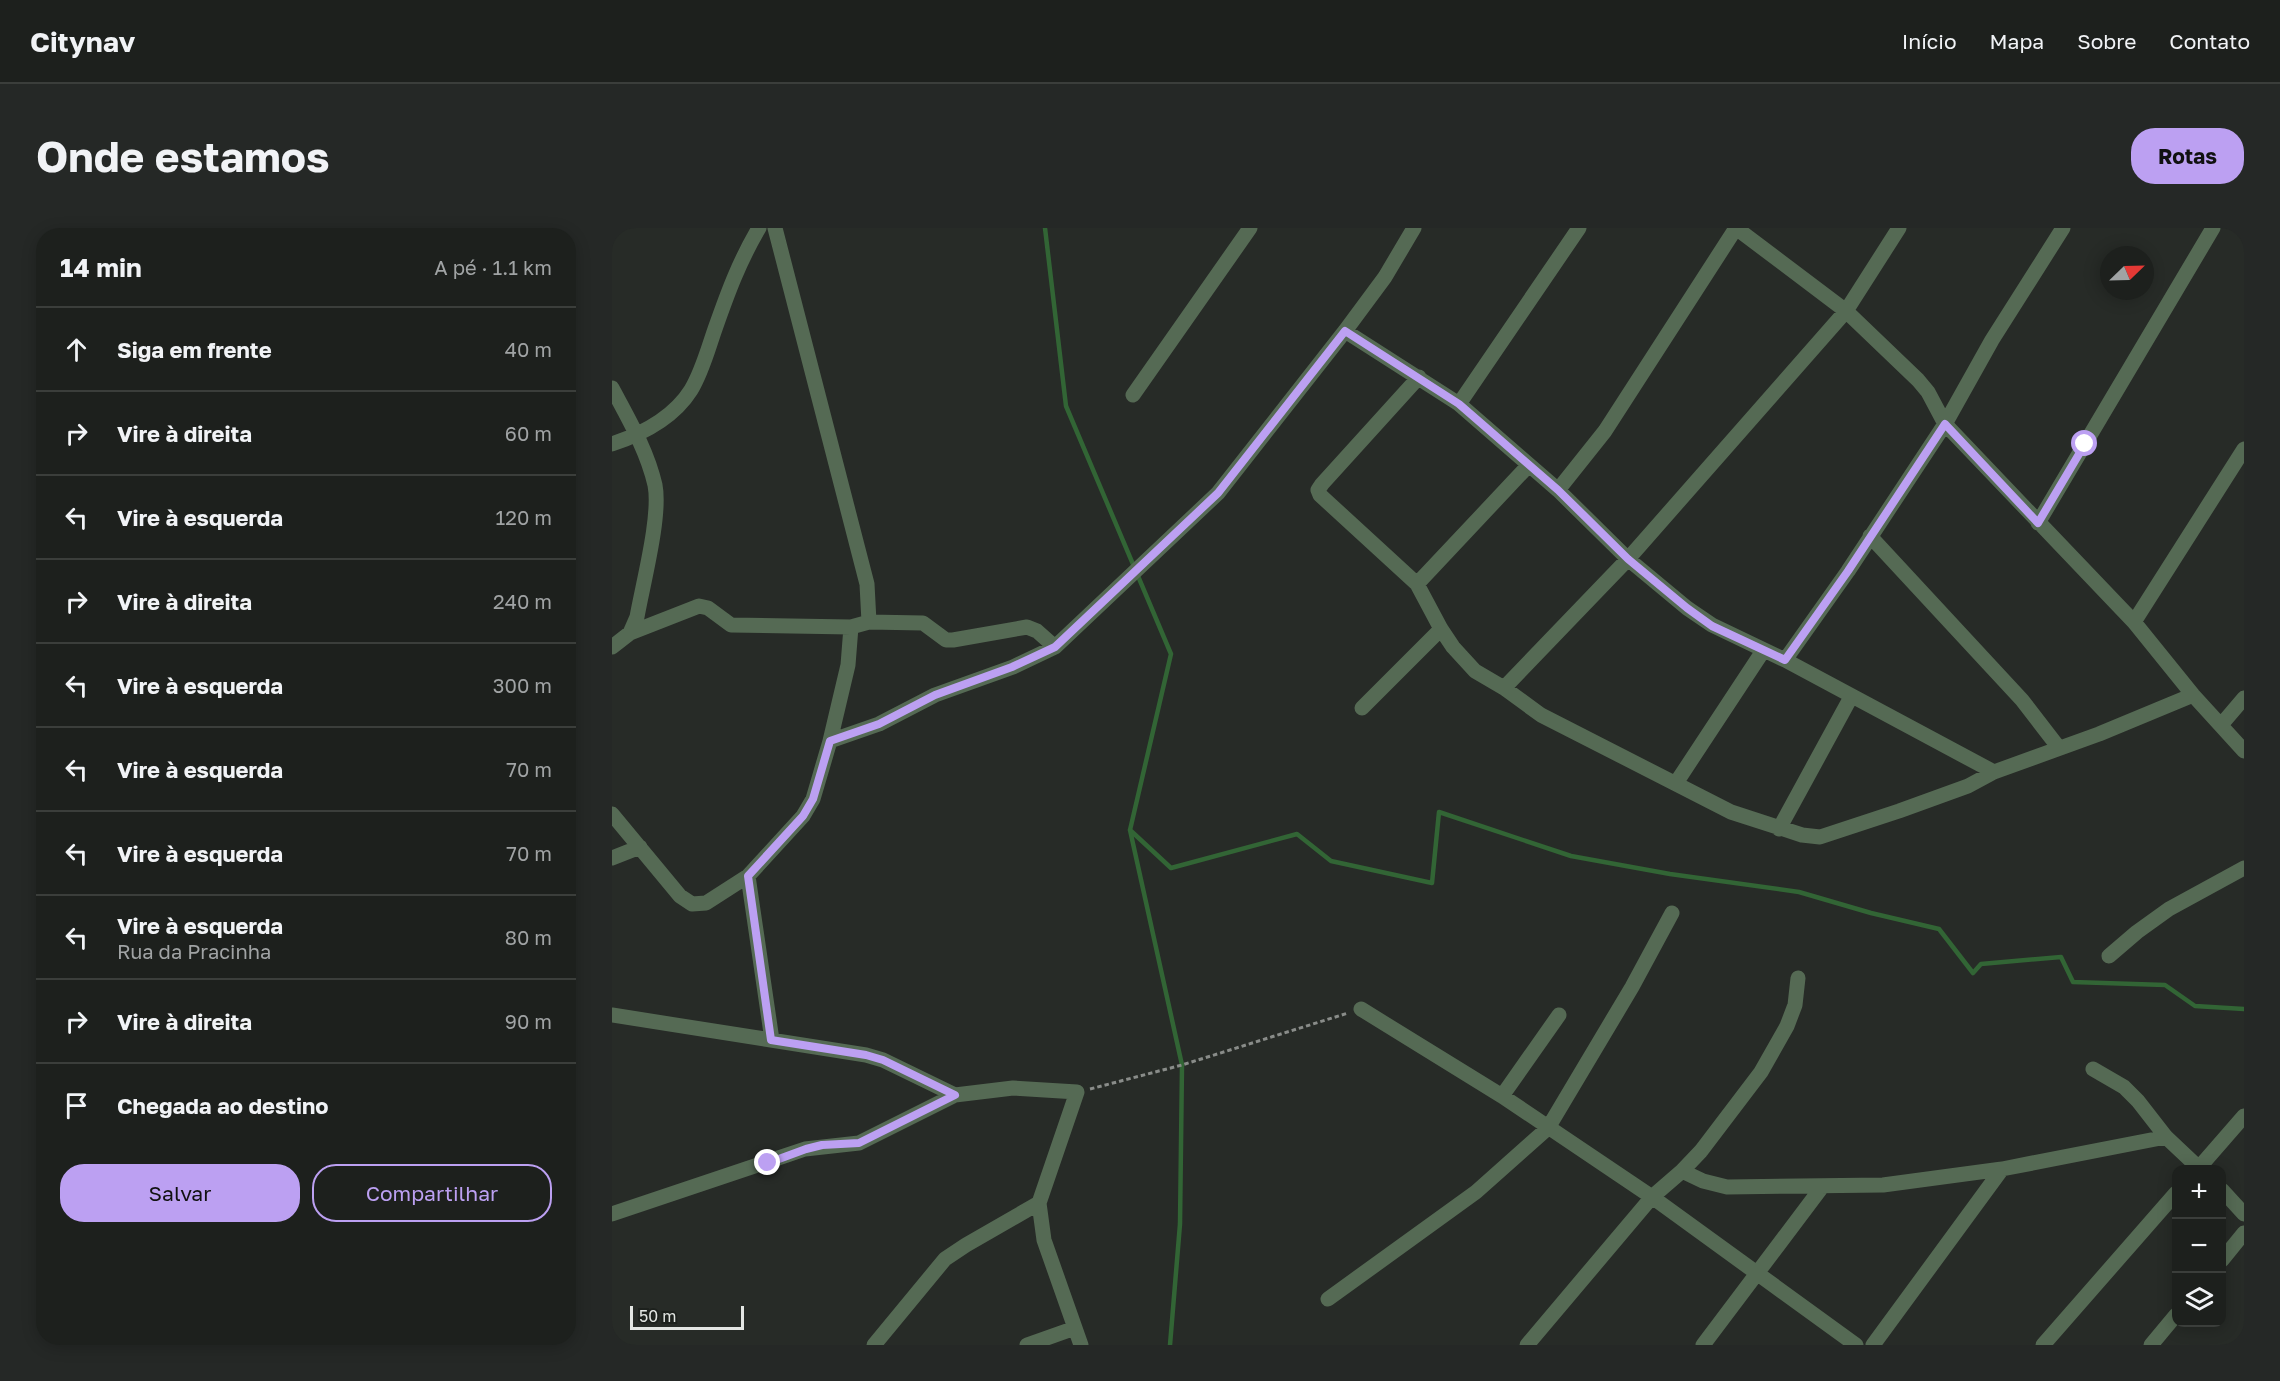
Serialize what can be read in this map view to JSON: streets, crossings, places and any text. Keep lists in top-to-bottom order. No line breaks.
{"scale_bar":"50 m","north":"top right","page":{"header":"Citynav","nav":["Início","Mapa","Sobre","Contato"],"buttons":["Rotas",["Salvar","Compartilhar"]],"title":"Onde estamos","heading":["14 min","A pé · 1.1 km"],"list":[["Siga em frente","40 m"],["Vire à direita","60 m"],["Vire à esquerda","120 m"],["Vire à direita","240 m"],["Vire à esquerda","300 m"],["Vire à esquerda","70 m"],["Vire à esquerda","70 m"],["Vire à esquerda","Rua da Pracinha","80 m"],["Vire à direita","90 m"],"Chegada ao destino"],"map_buttons":["+","−"],"scale":"50 m"}}
